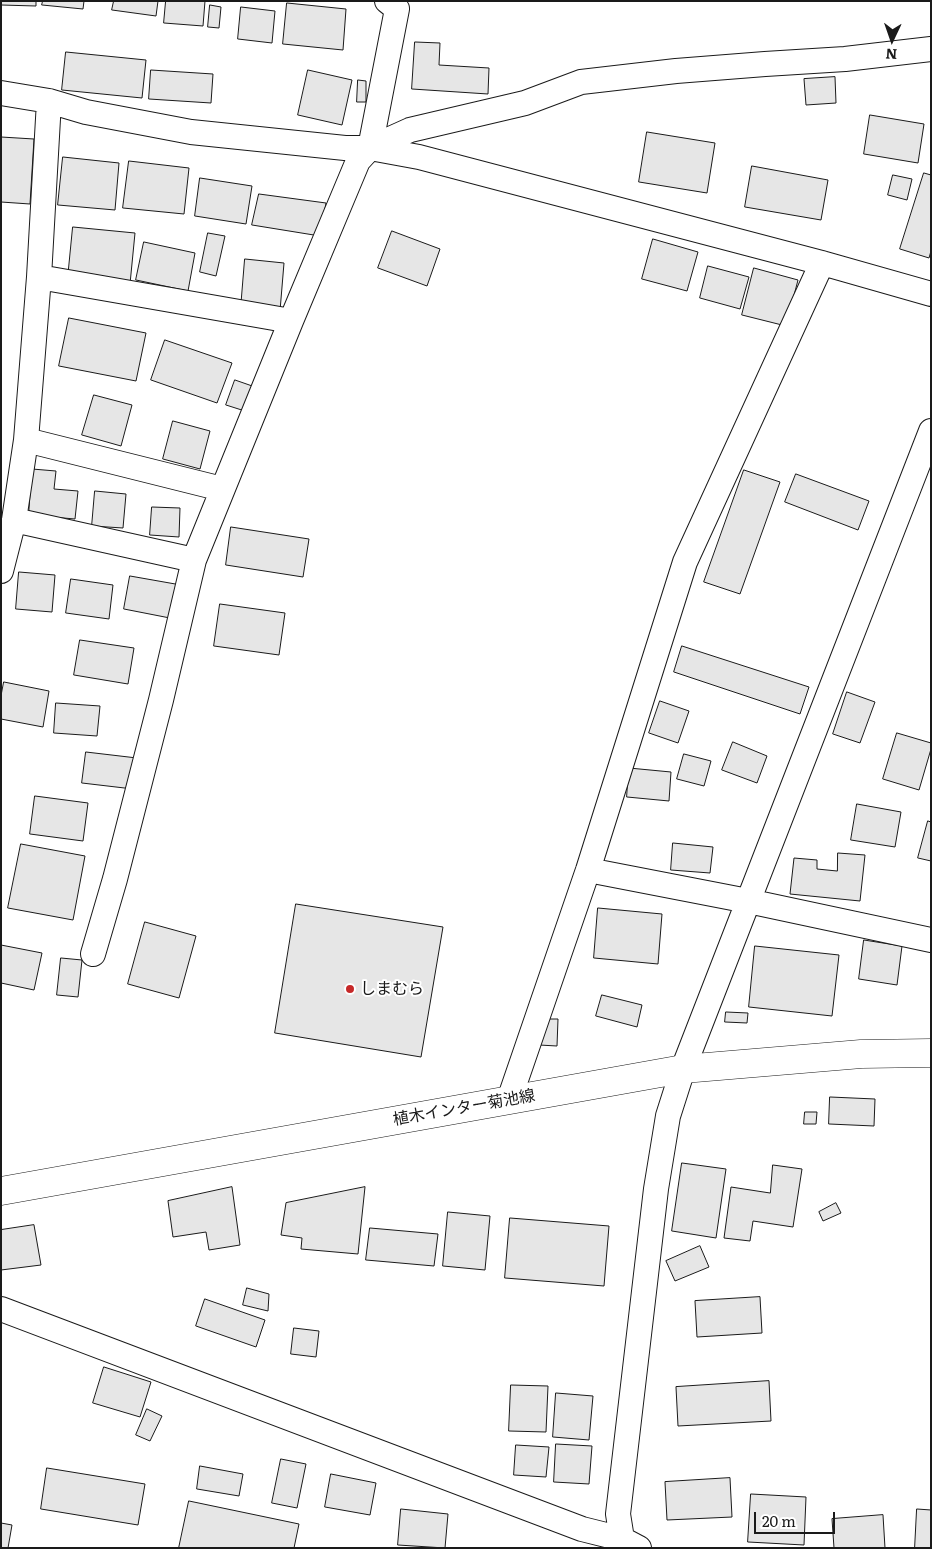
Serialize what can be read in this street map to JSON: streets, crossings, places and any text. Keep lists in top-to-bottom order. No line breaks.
{"streets":{"main road":["植木インター菊池線"]},"places":["しまむら"],"scale_bar":"20 m","north":"bottom"}
